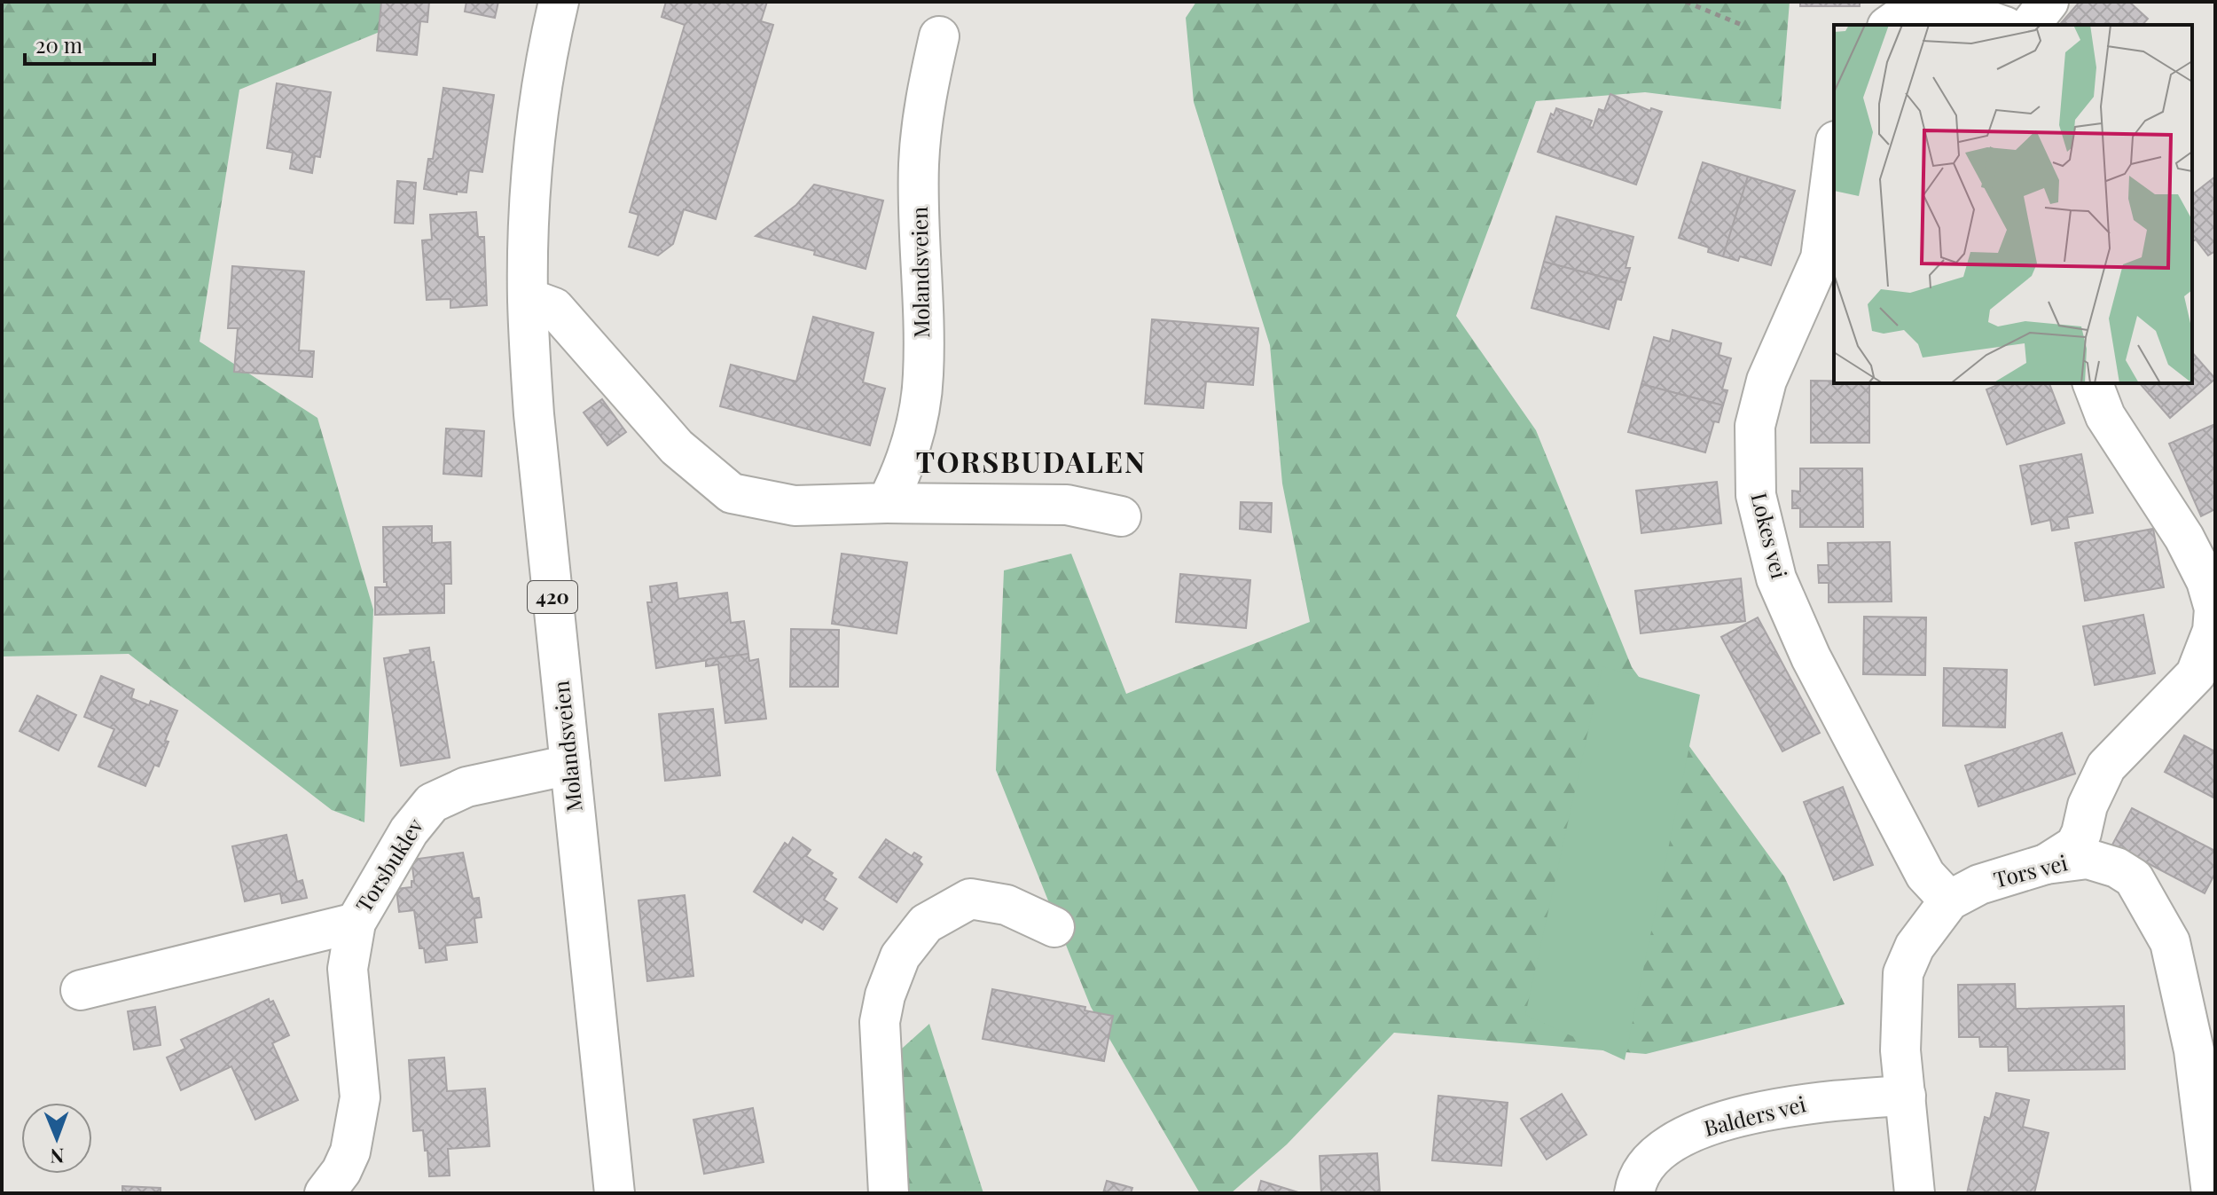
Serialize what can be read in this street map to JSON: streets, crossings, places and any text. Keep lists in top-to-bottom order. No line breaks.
{"streets":{"street":["Molandsveien","Lokes vei","420","Torsbuklev","Tors vei","Balders vei"]},"crossings":[["Molandsveien","Torsbuklev"],["Lokes vei","Tors vei"],["Tors vei","Balders vei"]],"districts":["TORSBUDALEN"],"scale_bar":"20 m","north":"bottom"}
